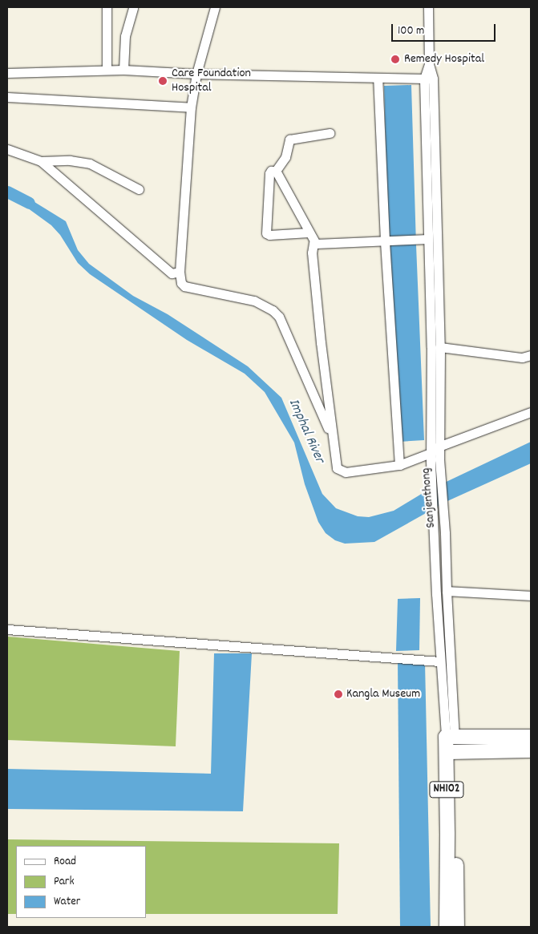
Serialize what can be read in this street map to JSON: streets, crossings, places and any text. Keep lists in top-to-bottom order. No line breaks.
{"streets":{"highway":["NH102"],"street":["Sanjenthong"]},"crossings":[["Sanjenthong","NH102"]],"water":["Imphal River"],"places":["Remedy Hospital","Care Foundation Hospital","Kangla Museum"],"legend":["Road","Park","Water"],"scale_bar":"100 m"}
